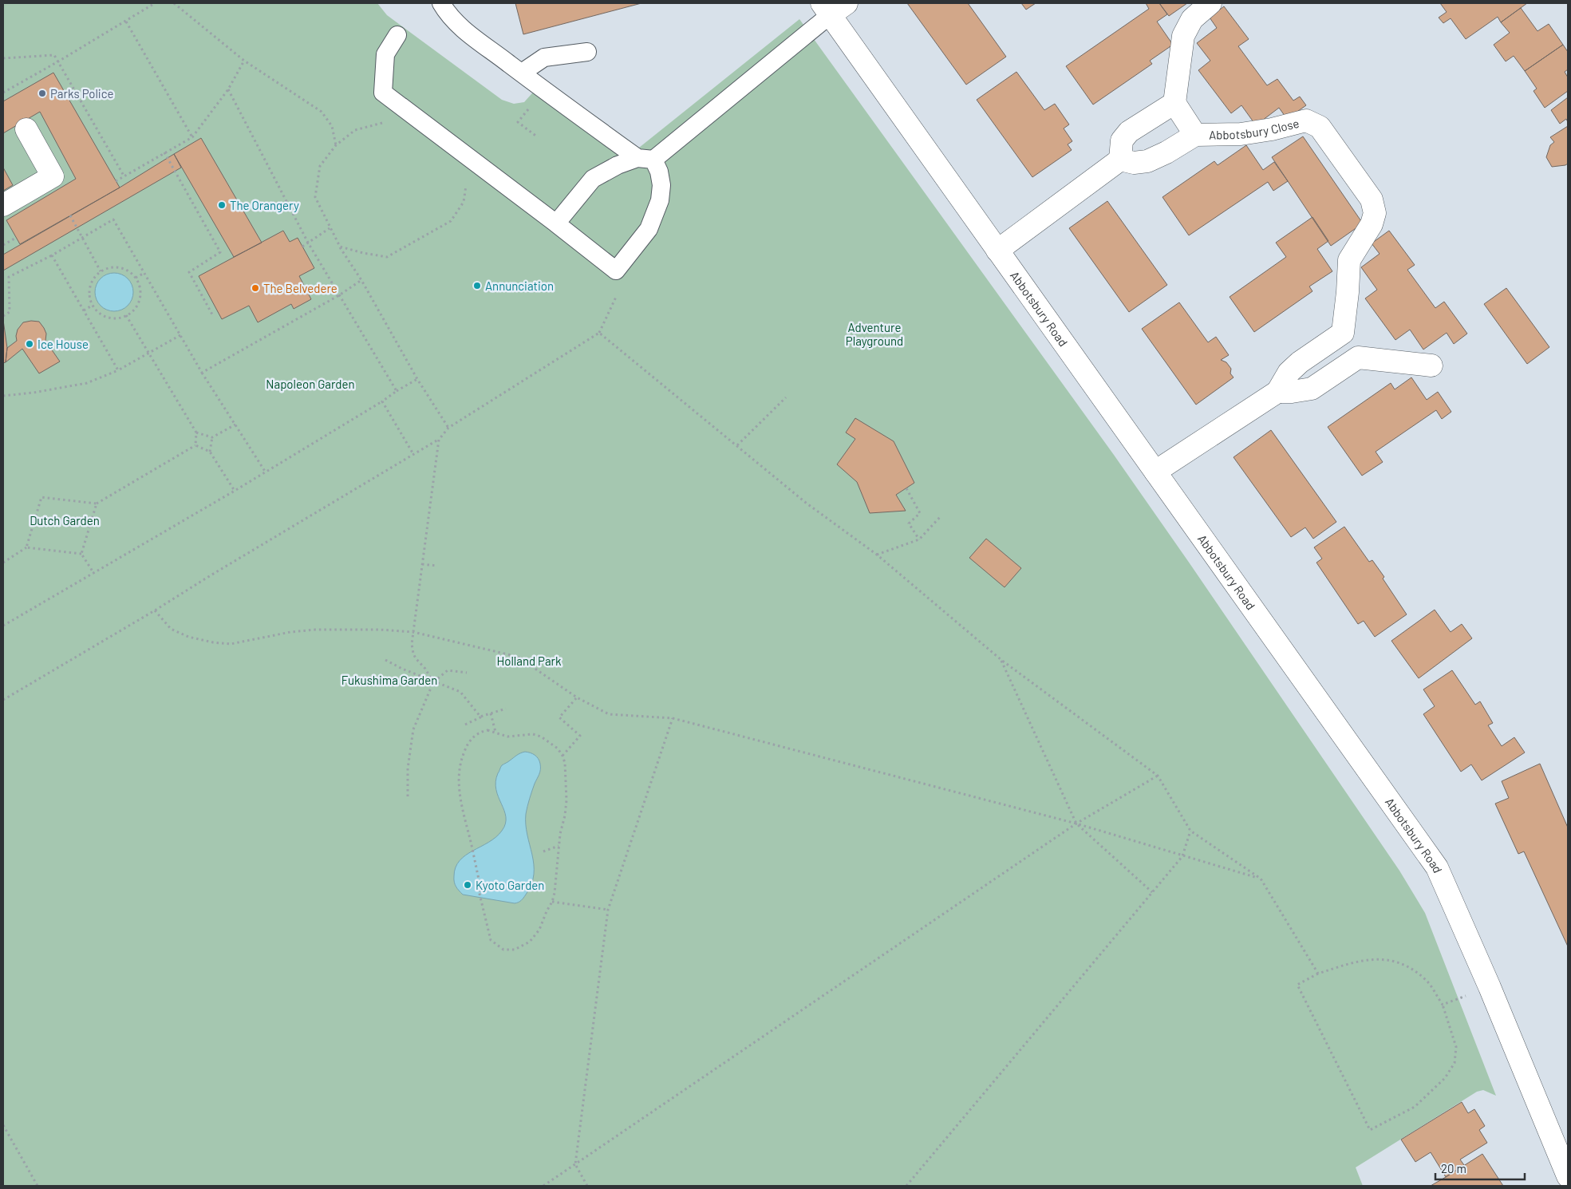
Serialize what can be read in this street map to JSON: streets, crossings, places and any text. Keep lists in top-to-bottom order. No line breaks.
{"streets":{"street":["Abbotsbury Close","Abbotsbury Road"]},"parks":["Adventure Playground","Napoleon Garden","Dutch Garden","Holland Park","Fukushima Garden"],"places":["Parks Police","The Orangery","Annunciation","The Belvedere","Ice House","Kyoto Garden"],"scale_bar":"20 m"}
